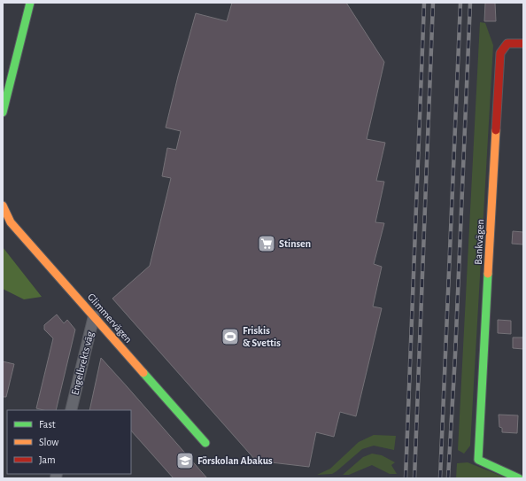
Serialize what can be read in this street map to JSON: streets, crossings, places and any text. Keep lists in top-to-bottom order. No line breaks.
{"streets":{"street":["Bankvägen","Glimmervägen","Engelbrekts väg"]},"crossings":[["Glimmervägen","Engelbrekts väg"]],"places":{"supermarket":["Stinsen"],"sports":["Friskis & Svettis"],"school or university":["Förskolan Abakus"]},"legend":["Fast","Slow","Jam"]}
